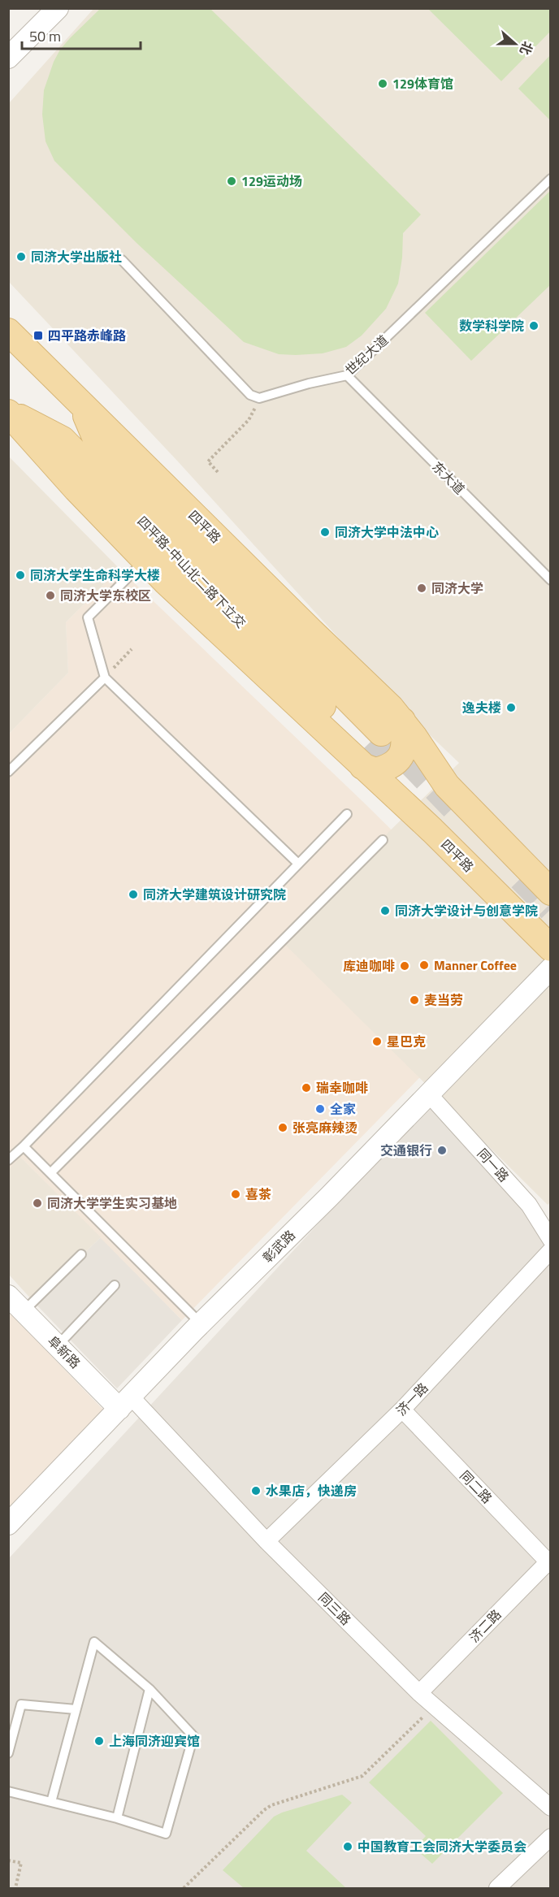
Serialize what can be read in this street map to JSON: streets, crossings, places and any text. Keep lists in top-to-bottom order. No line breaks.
{"streets":{"main road":["四平路","四平路-中山北二路下立交"],"street":["同一路","彰武路","阜新路","济一路","同二路","同三路","济二路"],"lane":["世纪大道","东大道"]},"crossings":[["世纪大道","东大道"],["四平路","四平路-中山北二路下立交"],["同一路","彰武路"],["彰武路","阜新路"],["彰武路","同三路"],["阜新路","同三路"],["济一路","同二路"],["济一路","同三路"],["同二路","济二路"],["同三路","济二路"]],"places":{"other":["129体育馆","129运动场","同济大学出版社","数学科学院","同济大学中法中心","同济大学生命科学大楼","同济大学","同济大学东校区","逸夫楼","同济大学建筑设计研究院","同济大学设计与创意学院","Manner Coffee","库迪咖啡","麦当劳","星巴克","瑞幸咖啡","全家","张亮麻辣烫","交通银行","喜茶","同济大学学生实习基地","水果店，快递房","上海同济迎宾馆","中国教育工会同济大学委员会"],"transit":["四平路赤峰路"]},"scale_bar":"50 m","north":"right"}
